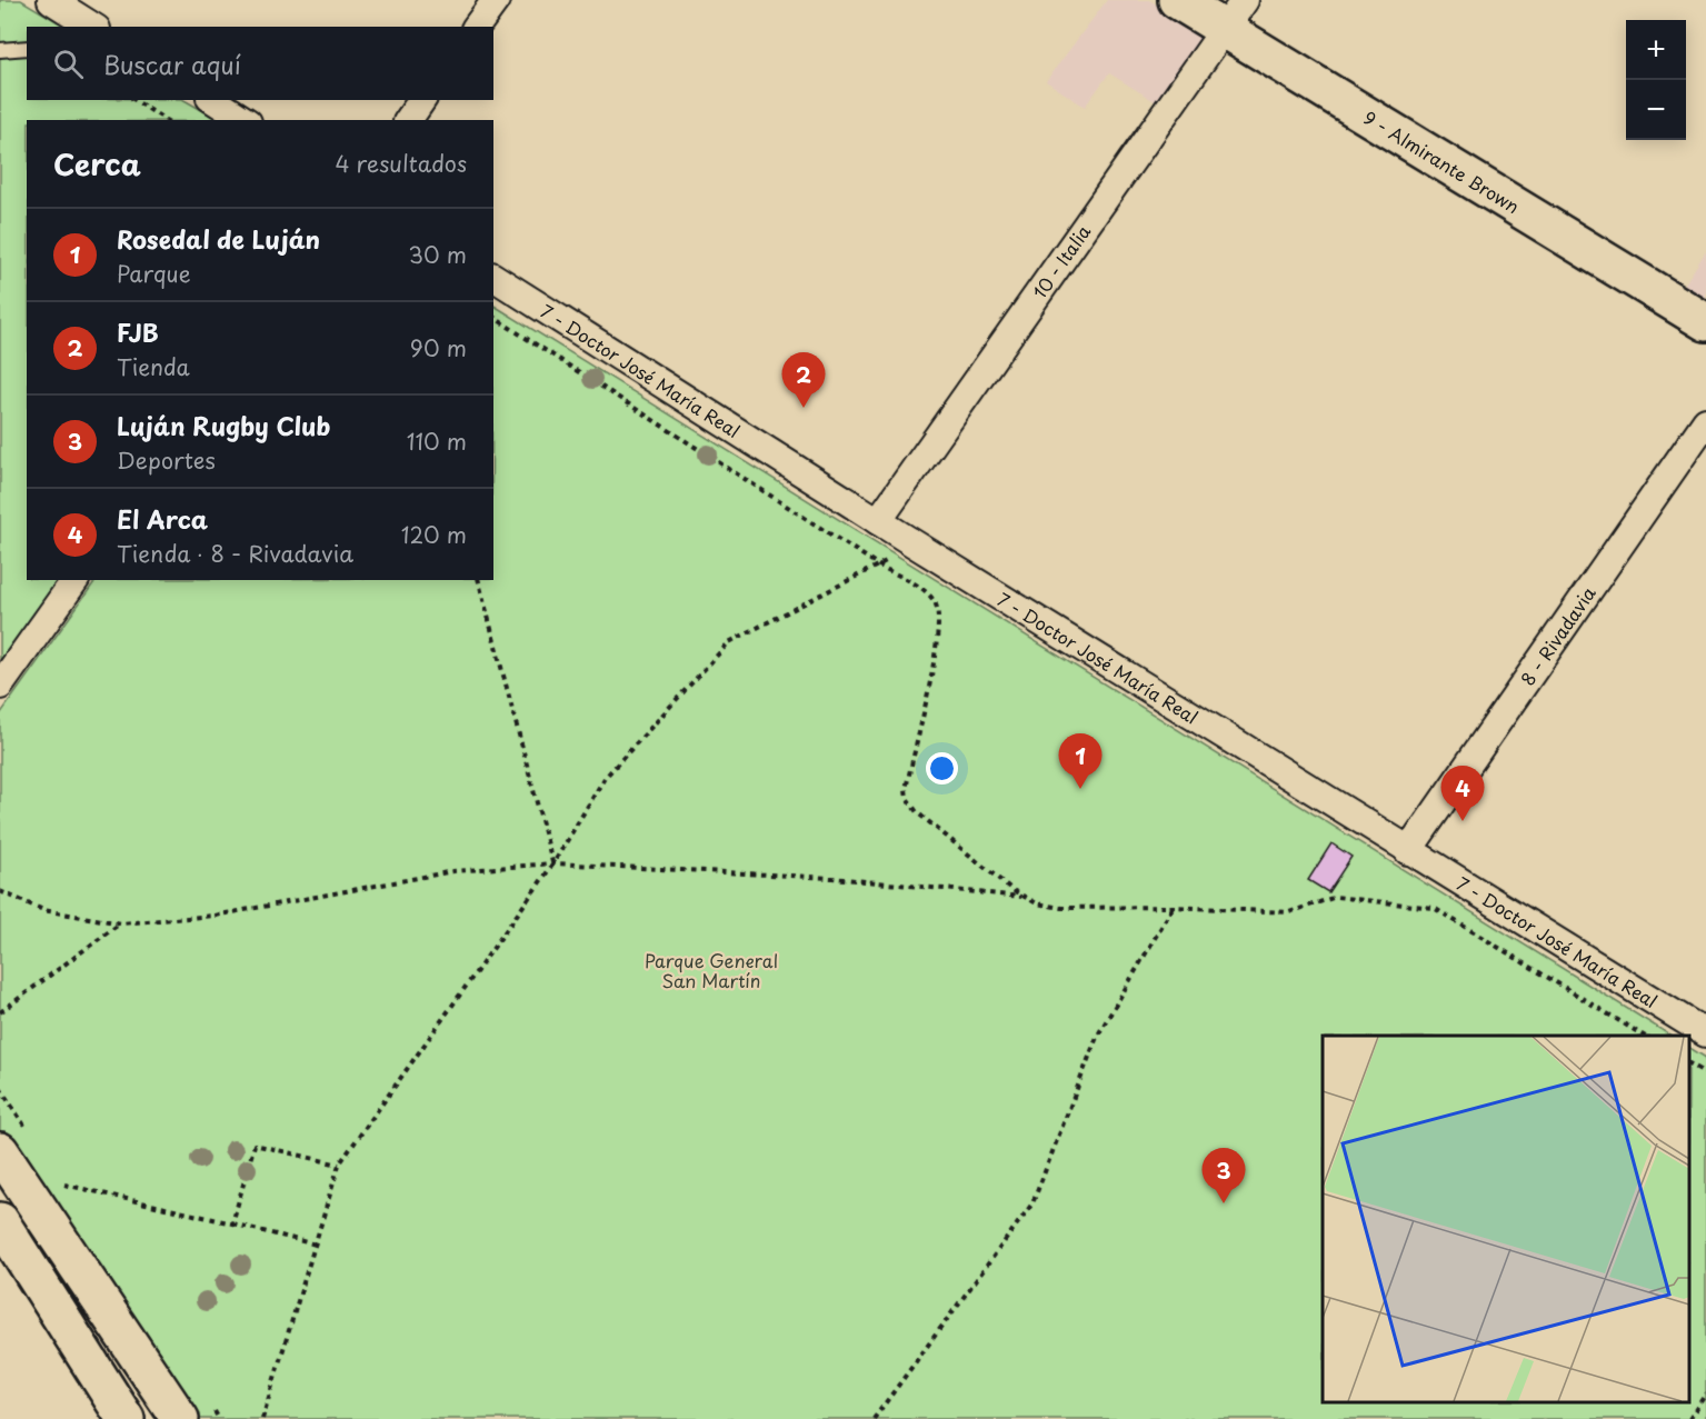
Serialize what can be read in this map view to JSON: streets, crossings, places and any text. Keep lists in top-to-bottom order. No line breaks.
{"streets":{"street":["9 - Almirante Brown","10 - Italia","7 - Doctor José María Real","8 - Rivadavia"]},"crossings":[["9 - Almirante Brown","10 - Italia"],["10 - Italia","7 - Doctor José María Real"],["7 - Doctor José María Real","8 - Rivadavia"]],"parks":["Parque General San Martín"],"page":{"map_buttons":["+","−"],"search":"Buscar aquí","heading":["Cerca","4 resultados"],"list":[{"mark":"1","name":"Rosedal de Luján","note":"Parque","value":"30 m"},{"mark":"2","name":"FJB","note":"Tienda","value":"90 m"},{"mark":"3","name":"Luján Rugby Club","note":"Deportes","value":"110 m"},{"mark":"4","name":"El Arca","note":"Tienda · 8 - Rivadavia","value":"120 m"}],"pins":["2","1","4","3"]}}
